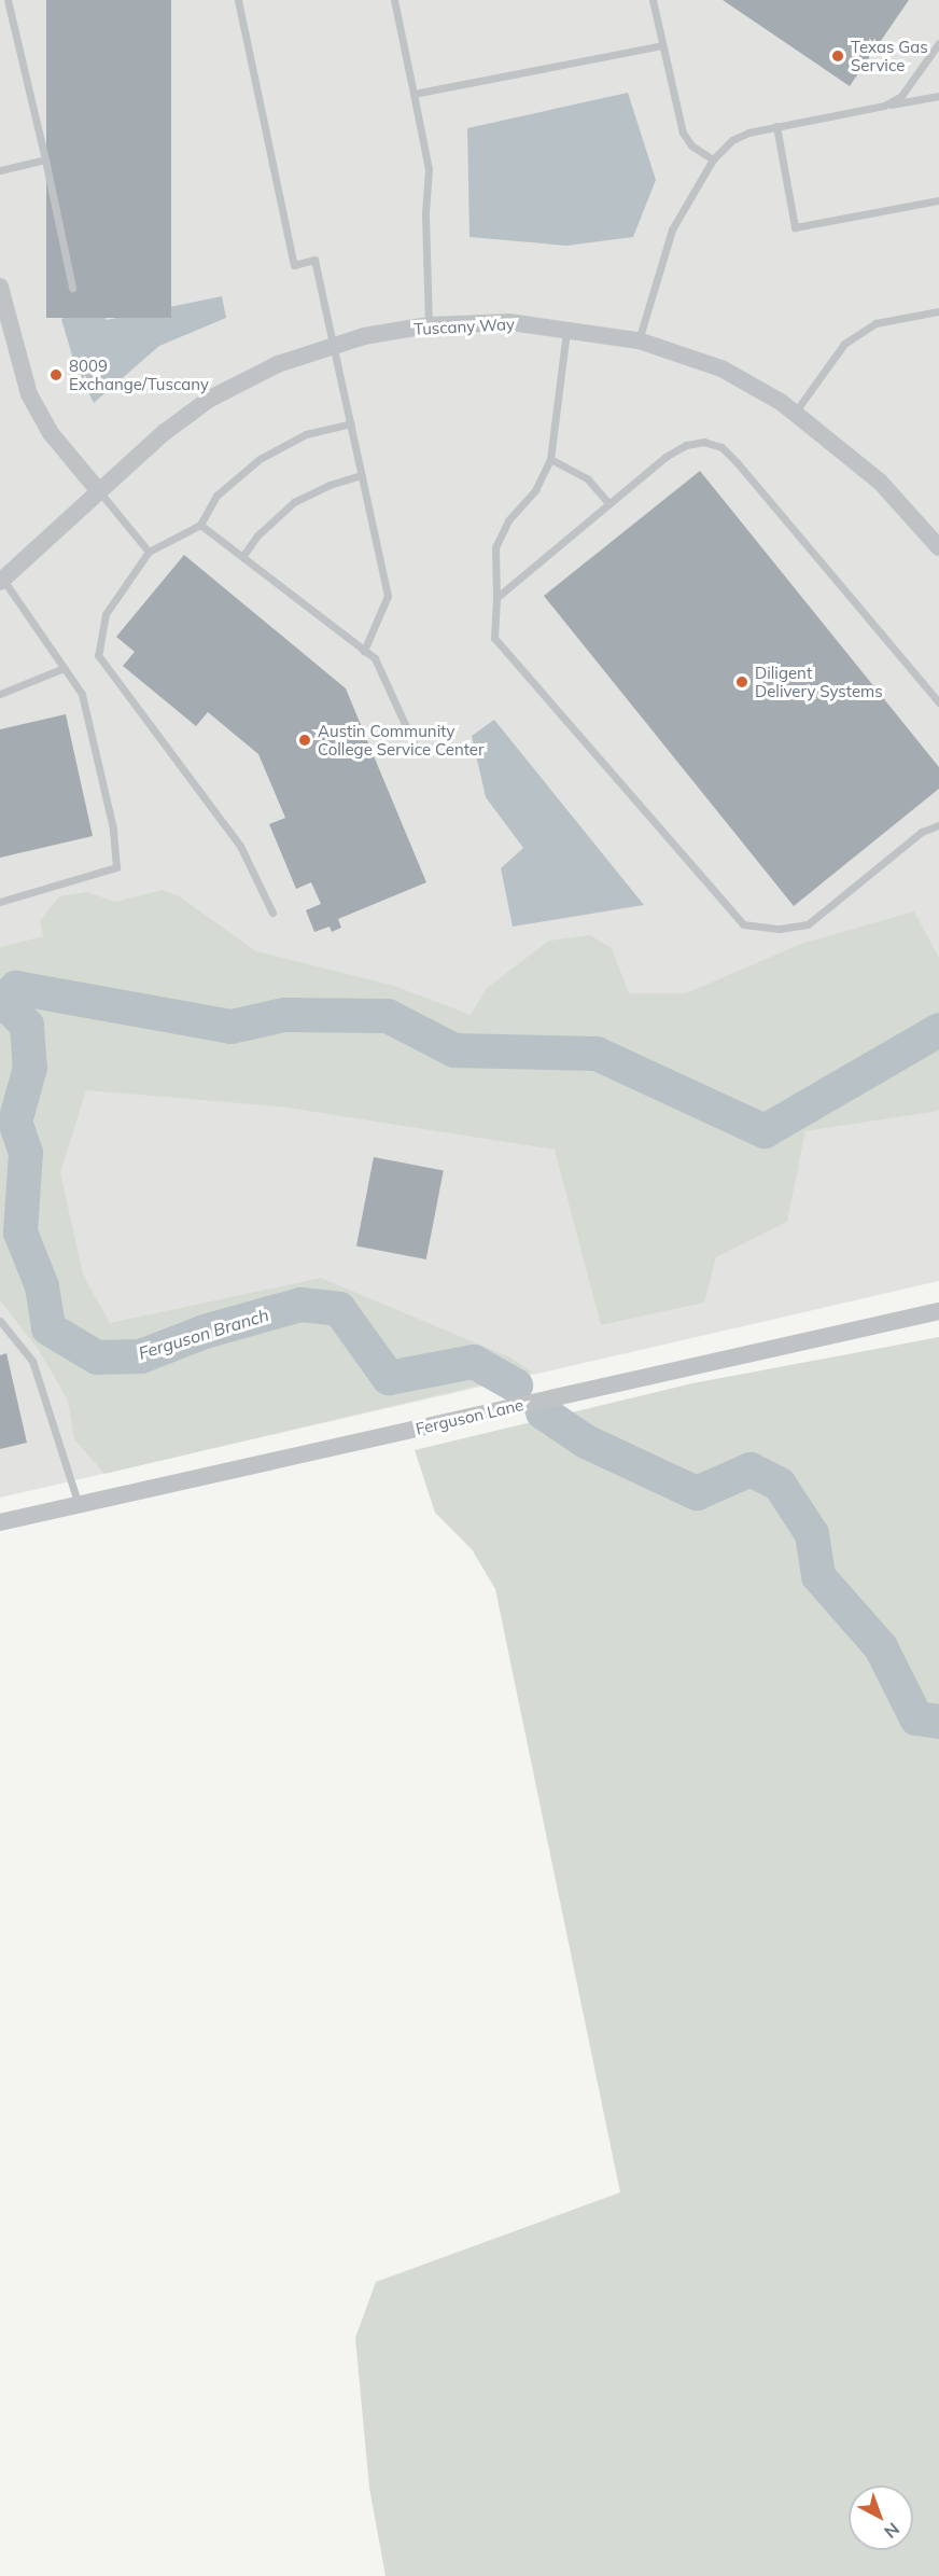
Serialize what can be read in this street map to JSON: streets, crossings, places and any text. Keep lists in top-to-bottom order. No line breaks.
{"streets":{"street":["Tuscany Way","Ferguson Lane"]},"water":["Ferguson Branch"],"places":["Texas Gas Service","8009 Exchange/Tuscany","Diligent Delivery Systems","Austin Community College Service Center"],"north":"bottom right"}
